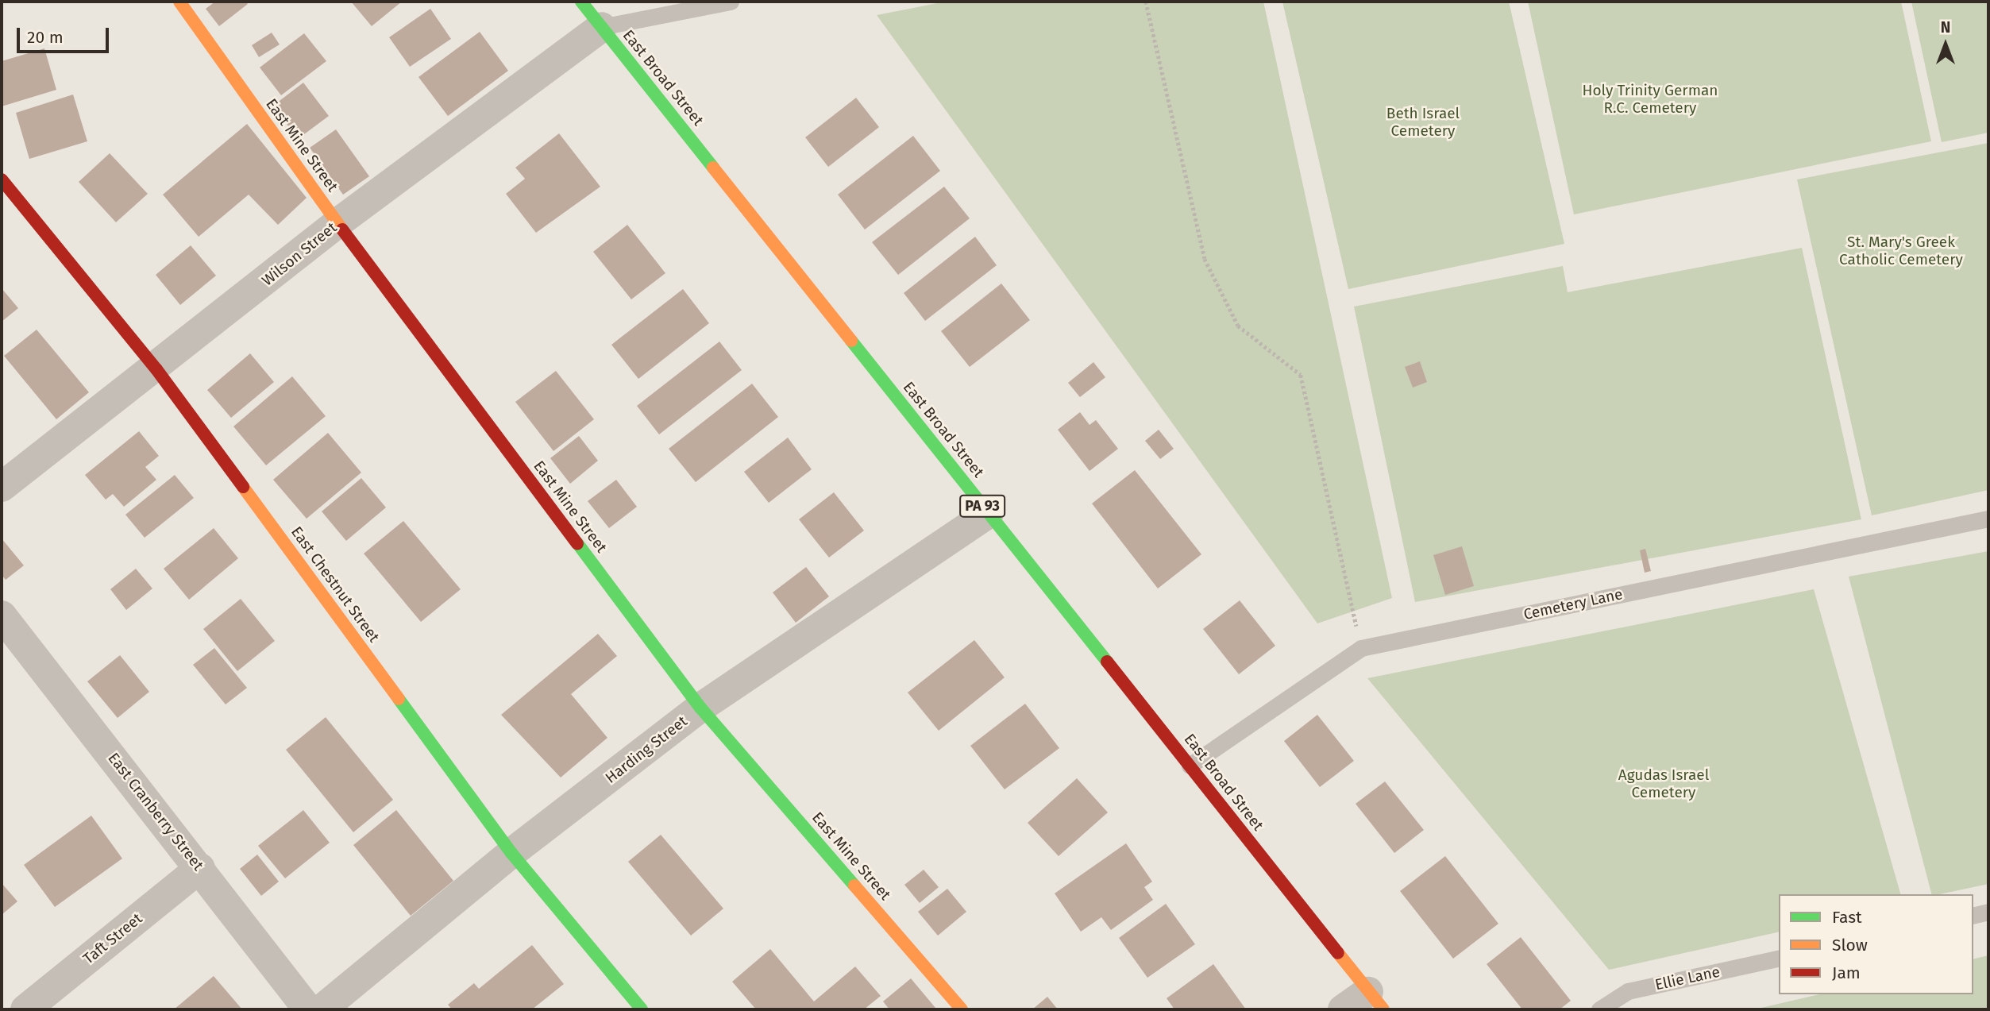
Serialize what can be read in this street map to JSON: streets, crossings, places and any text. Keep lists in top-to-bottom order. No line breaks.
{"streets":{"main road":["East Broad Street","East Mine Street","PA 93","East Chestnut Street"],"street":["Wilson Street","Harding Street","East Cranberry Street","Taft Street"],"lane":["Cemetery Lane","Ellie Lane"]},"crossings":[["East Broad Street","Wilson Street"],["East Broad Street","Cemetery Lane"],["East Broad Street","Harding Street"],["East Mine Street","Wilson Street"],["East Mine Street","Harding Street"],["Wilson Street","East Chestnut Street"],["East Chestnut Street","Harding Street"],["East Cranberry Street","Taft Street"]],"parks":["Holy Trinity German R.C. Cemetery","Beth Israel Cemetery","St. Mary's Greek Catholic Cemetery","Agudas Israel Cemetery"],"legend":["Fast","Slow","Jam"],"scale_bar":"20 m","north":"top"}
